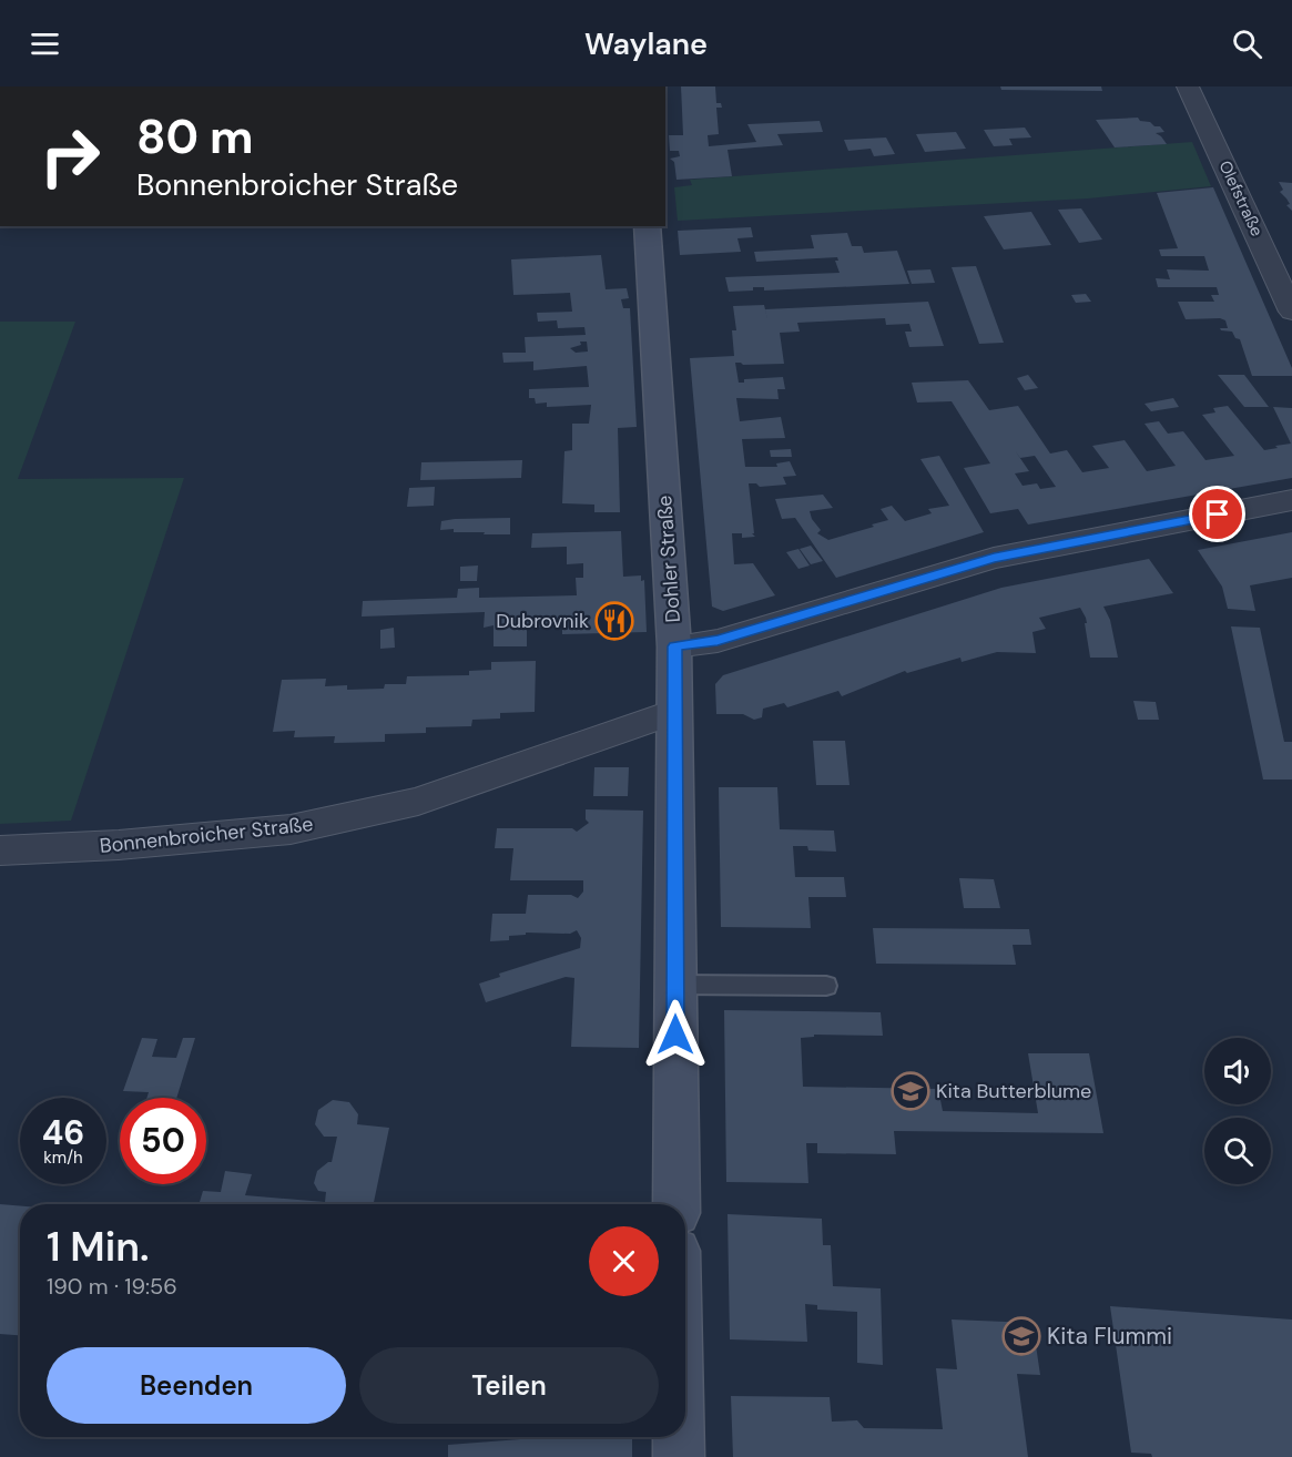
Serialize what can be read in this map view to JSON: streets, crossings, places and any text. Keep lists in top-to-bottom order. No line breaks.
{"streets":{"main road":["Dohler Straße"],"street":["Olefstraße","Bonnenbroicher Straße"]},"crossings":[["Dohler Straße","Bonnenbroicher Straße"]],"places":{"restaurant":["Dubrovnik"],"school or university":["Kita Butterblume","Kita Flummi"]},"page":{"header":"Waylane","turn":["80 m","Bonnenbroicher Straße"],"speed":"46 km/h","limit":"50","heading":["1 Min.","190 m · 19:56"],"buttons":["Beenden","Teilen"]}}
